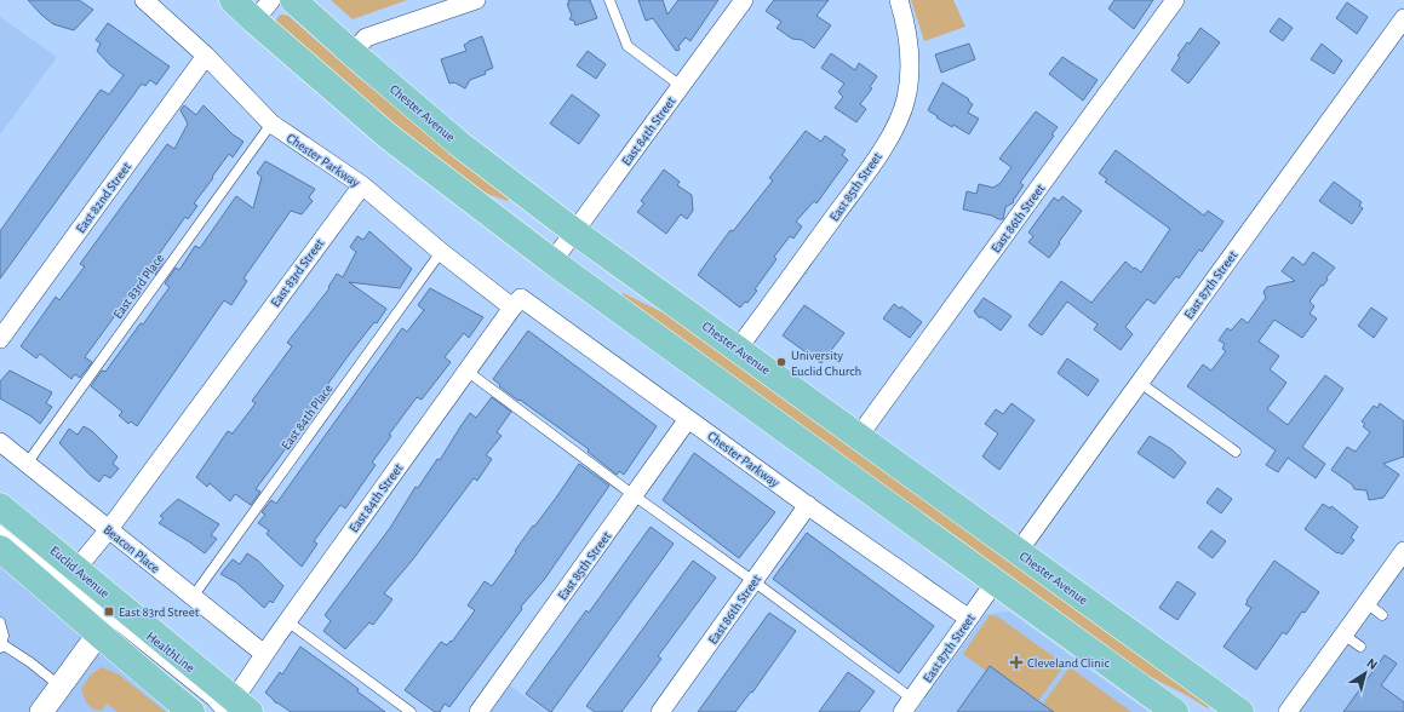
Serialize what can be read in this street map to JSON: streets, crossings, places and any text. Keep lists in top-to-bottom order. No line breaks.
{"streets":{"main road":["Chester Avenue","Euclid Avenue"],"street":["East 84th Street","Chester Parkway","East 85th Street","East 82nd Street","East 86th Street","East 83rd Street","East 87th Street","Beacon Place"],"lane":["East 83rd Place","East 84th Place"]},"crossings":[["Chester Avenue","East 84th Street"],["Chester Avenue","East 85th Street"],["Chester Avenue","East 86th Street"],["Chester Avenue","East 87th Street"],["East 84th Street","Chester Parkway"],["East 84th Street","Beacon Place"],["East 84th Street","Euclid Avenue"],["Chester Parkway","East 85th Street"],["Chester Parkway","East 82nd Street"],["Chester Parkway","East 86th Street"],["Chester Parkway","East 83rd Street"],["Chester Parkway","East 87th Street"],["Chester Parkway","East 83rd Place"],["Chester Parkway","East 84th Place"],["East 83rd Street","Beacon Place"],["East 83rd Street","Euclid Avenue"],["East 83rd Place","Beacon Place"],["East 84th Place","Beacon Place"]],"places":{"other":["University Euclid Church"],"transit":["East 83rd Street"],"health":["Cleveland Clinic"]},"north":"top right"}
